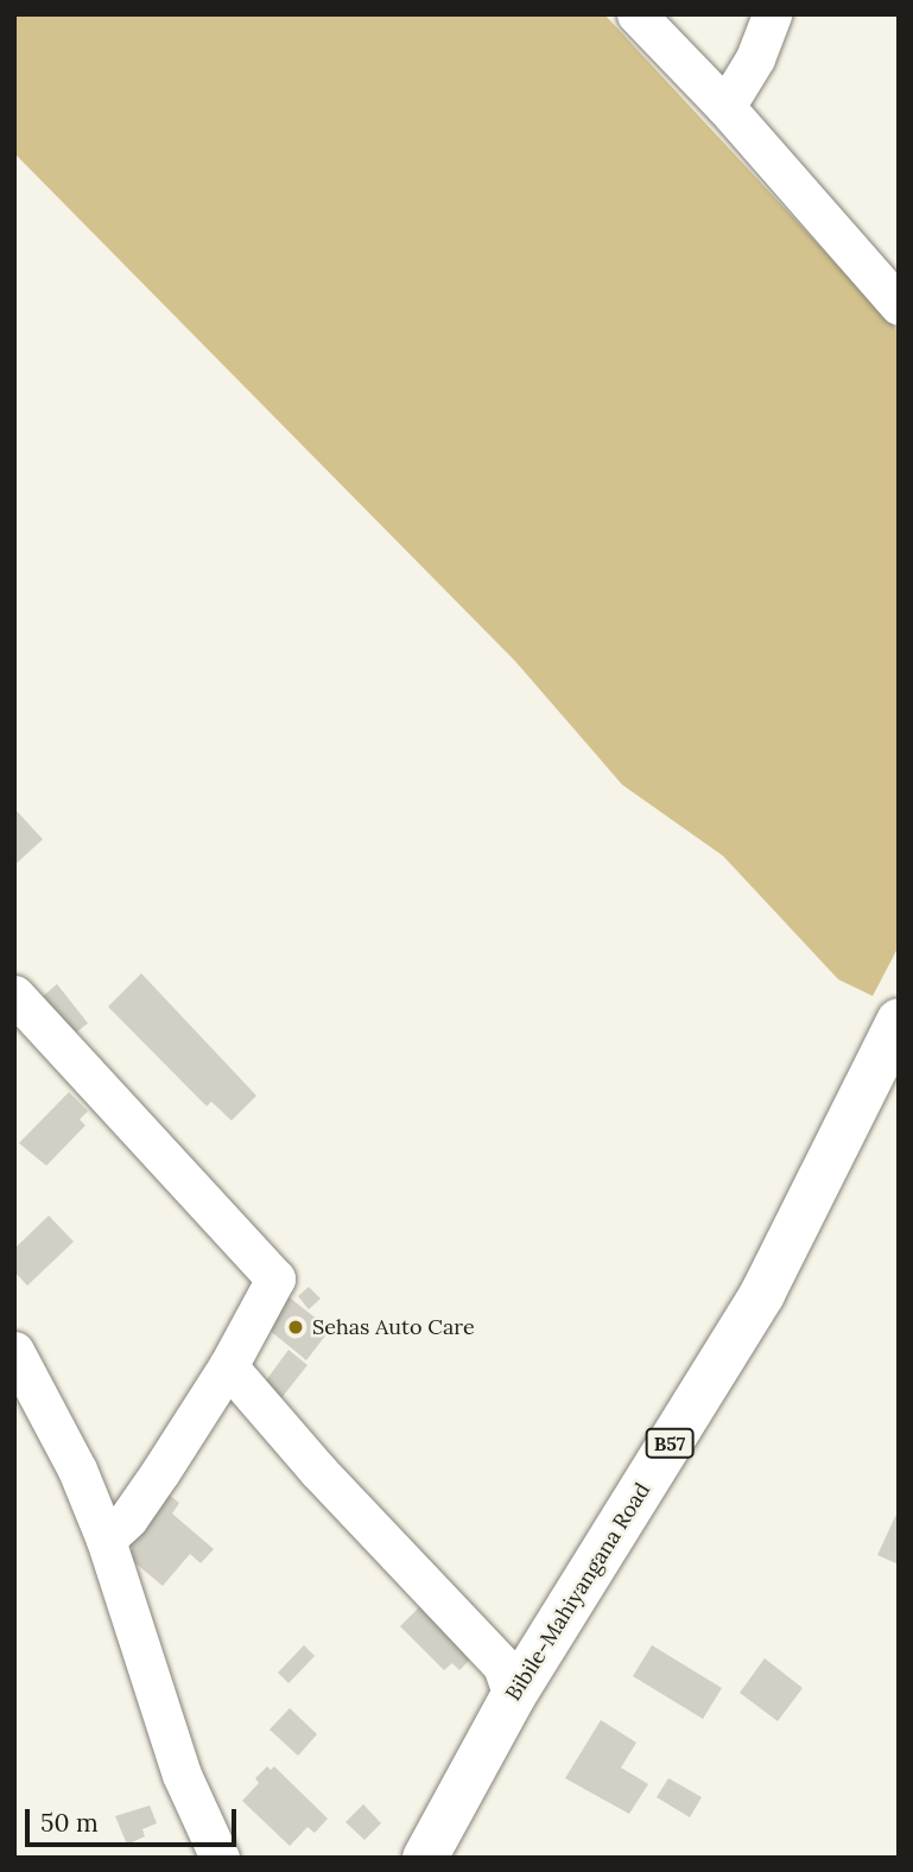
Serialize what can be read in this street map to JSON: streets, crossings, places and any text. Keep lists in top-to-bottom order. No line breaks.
{"streets":{"main road":["B57","Bibile-Mahiyangana Road"]},"places":["Sehas Auto Care"],"scale_bar":"50 m"}
